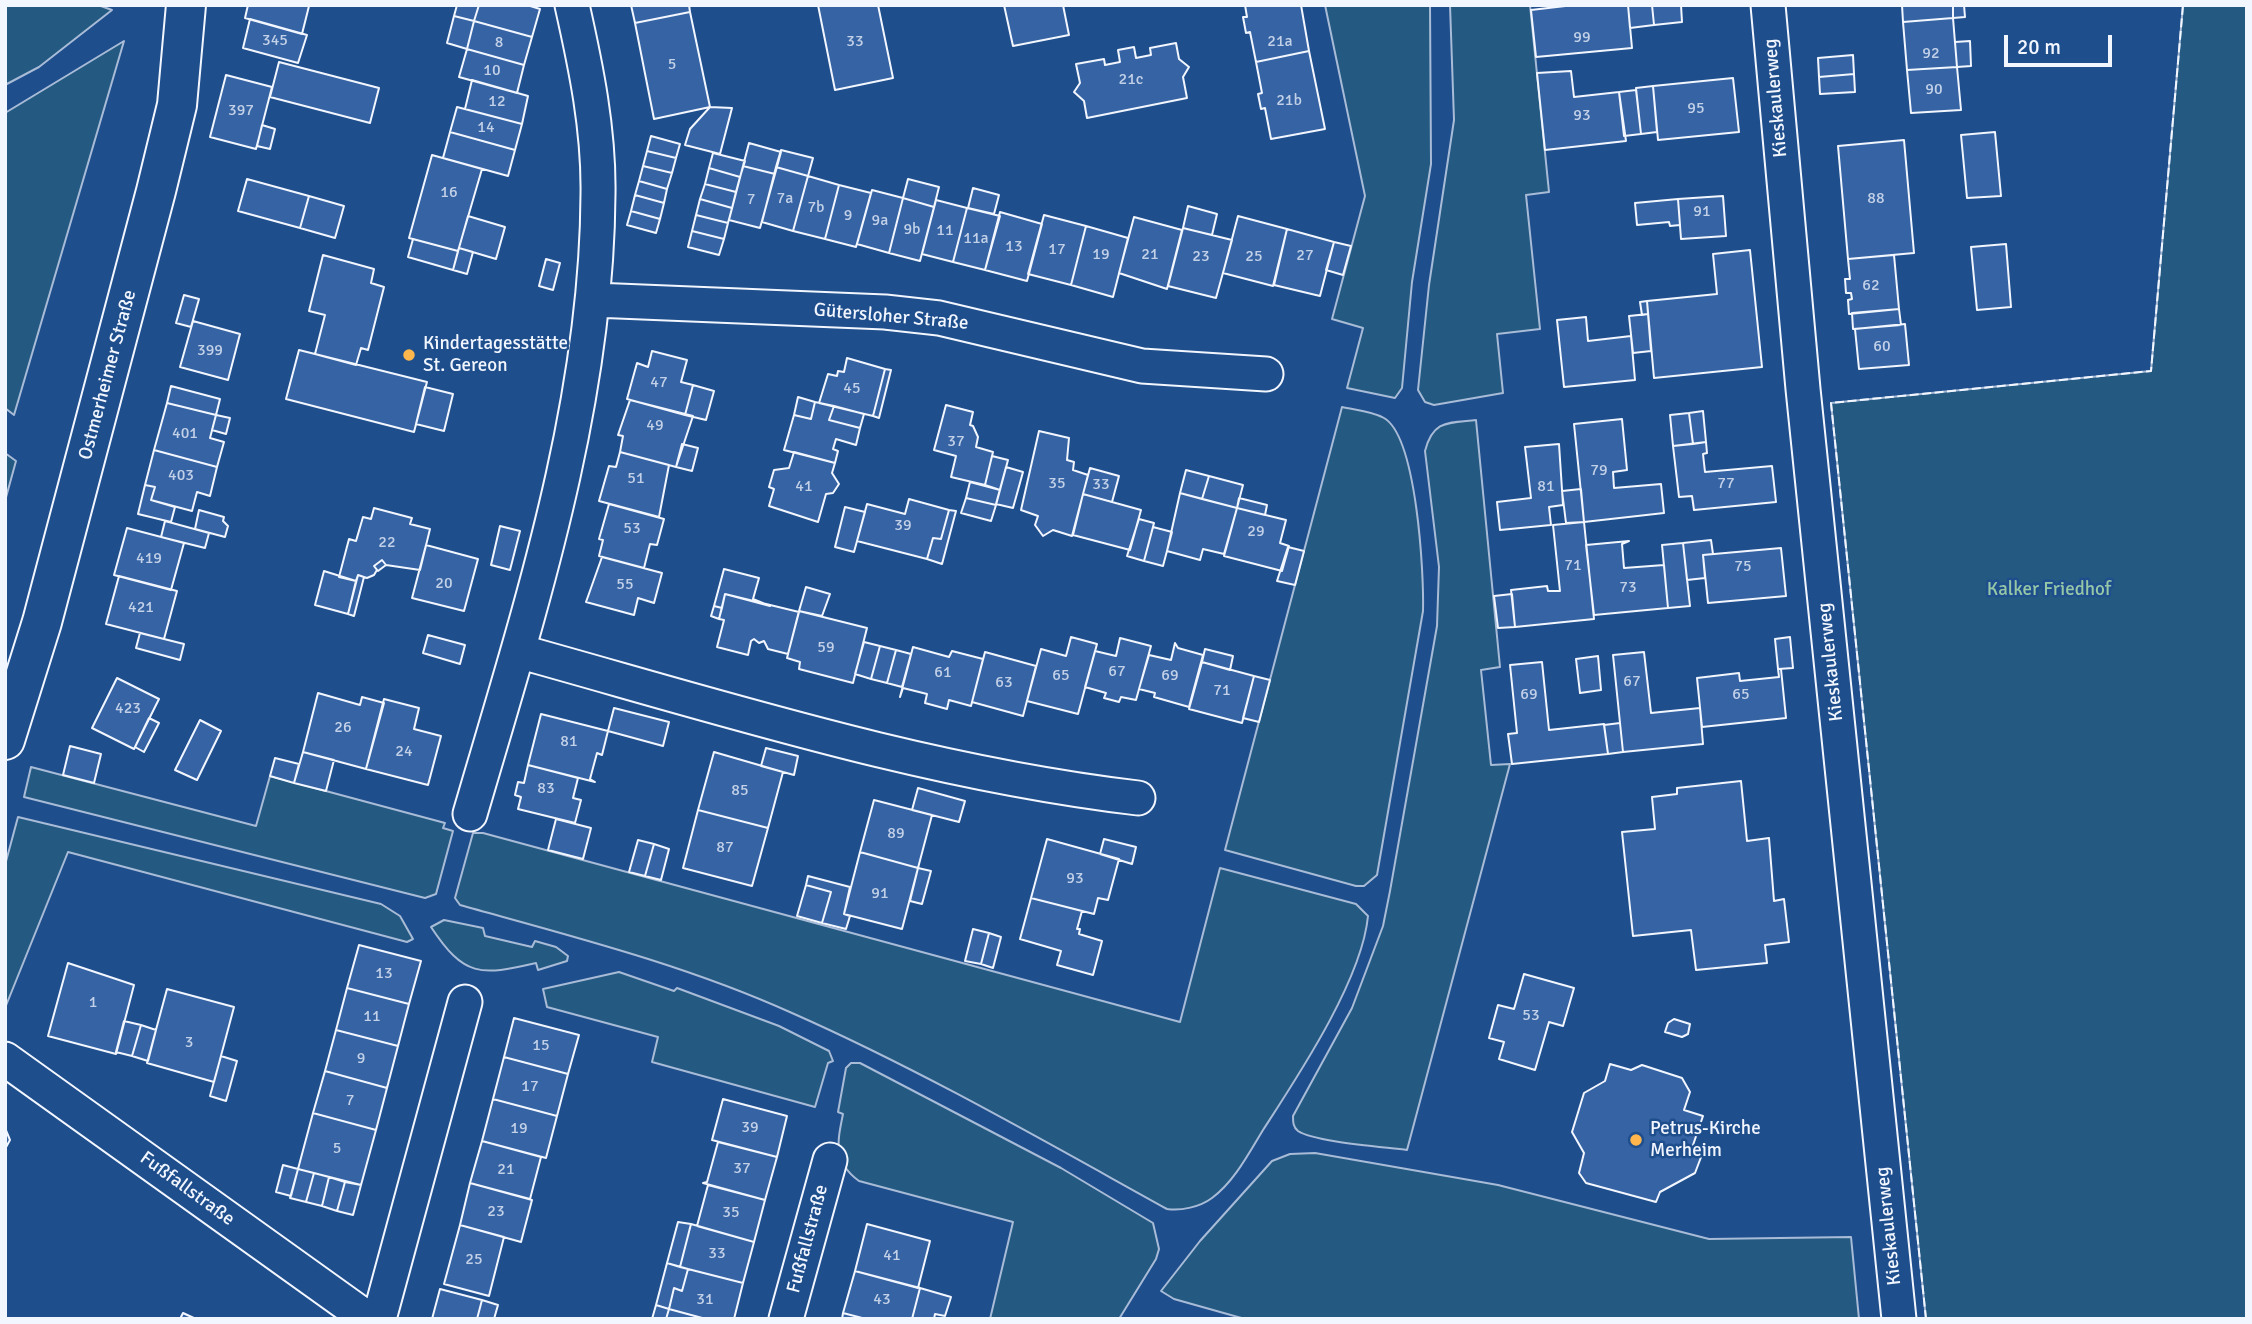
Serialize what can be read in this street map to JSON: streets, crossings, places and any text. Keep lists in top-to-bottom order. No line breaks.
{"streets":{"street":["Kieskaulerweg","Gütersloher Straße","Ostmerheimer Straße","Fußfallstraße"]},"parks":["Kalker Friedhof"],"places":["Kindertagesstätte St. Gereon","Petrus-Kirche Merheim"],"house_numbers":["99","345","33","21a","8","92","5","10","21c","90","21b","12","95","397","93","14","16","7a","88","7","7b","91","9","9a","9b","11","11a","13","17","19","21","27","23","25","62","60","399","47","45","49","401","37","79","403","51","35","77","33","41","81","39","53","29","22","419","71","75","20","55","73","421","59","67","61","65","69","67","63","71","69","65","423","26","81","24","83","85","89","87","93","91","13","1","53","11","3","15","9","17","7","39","19","5","37","21","23","35","33","41","25","31","43"],"scale_bar":"20 m"}
